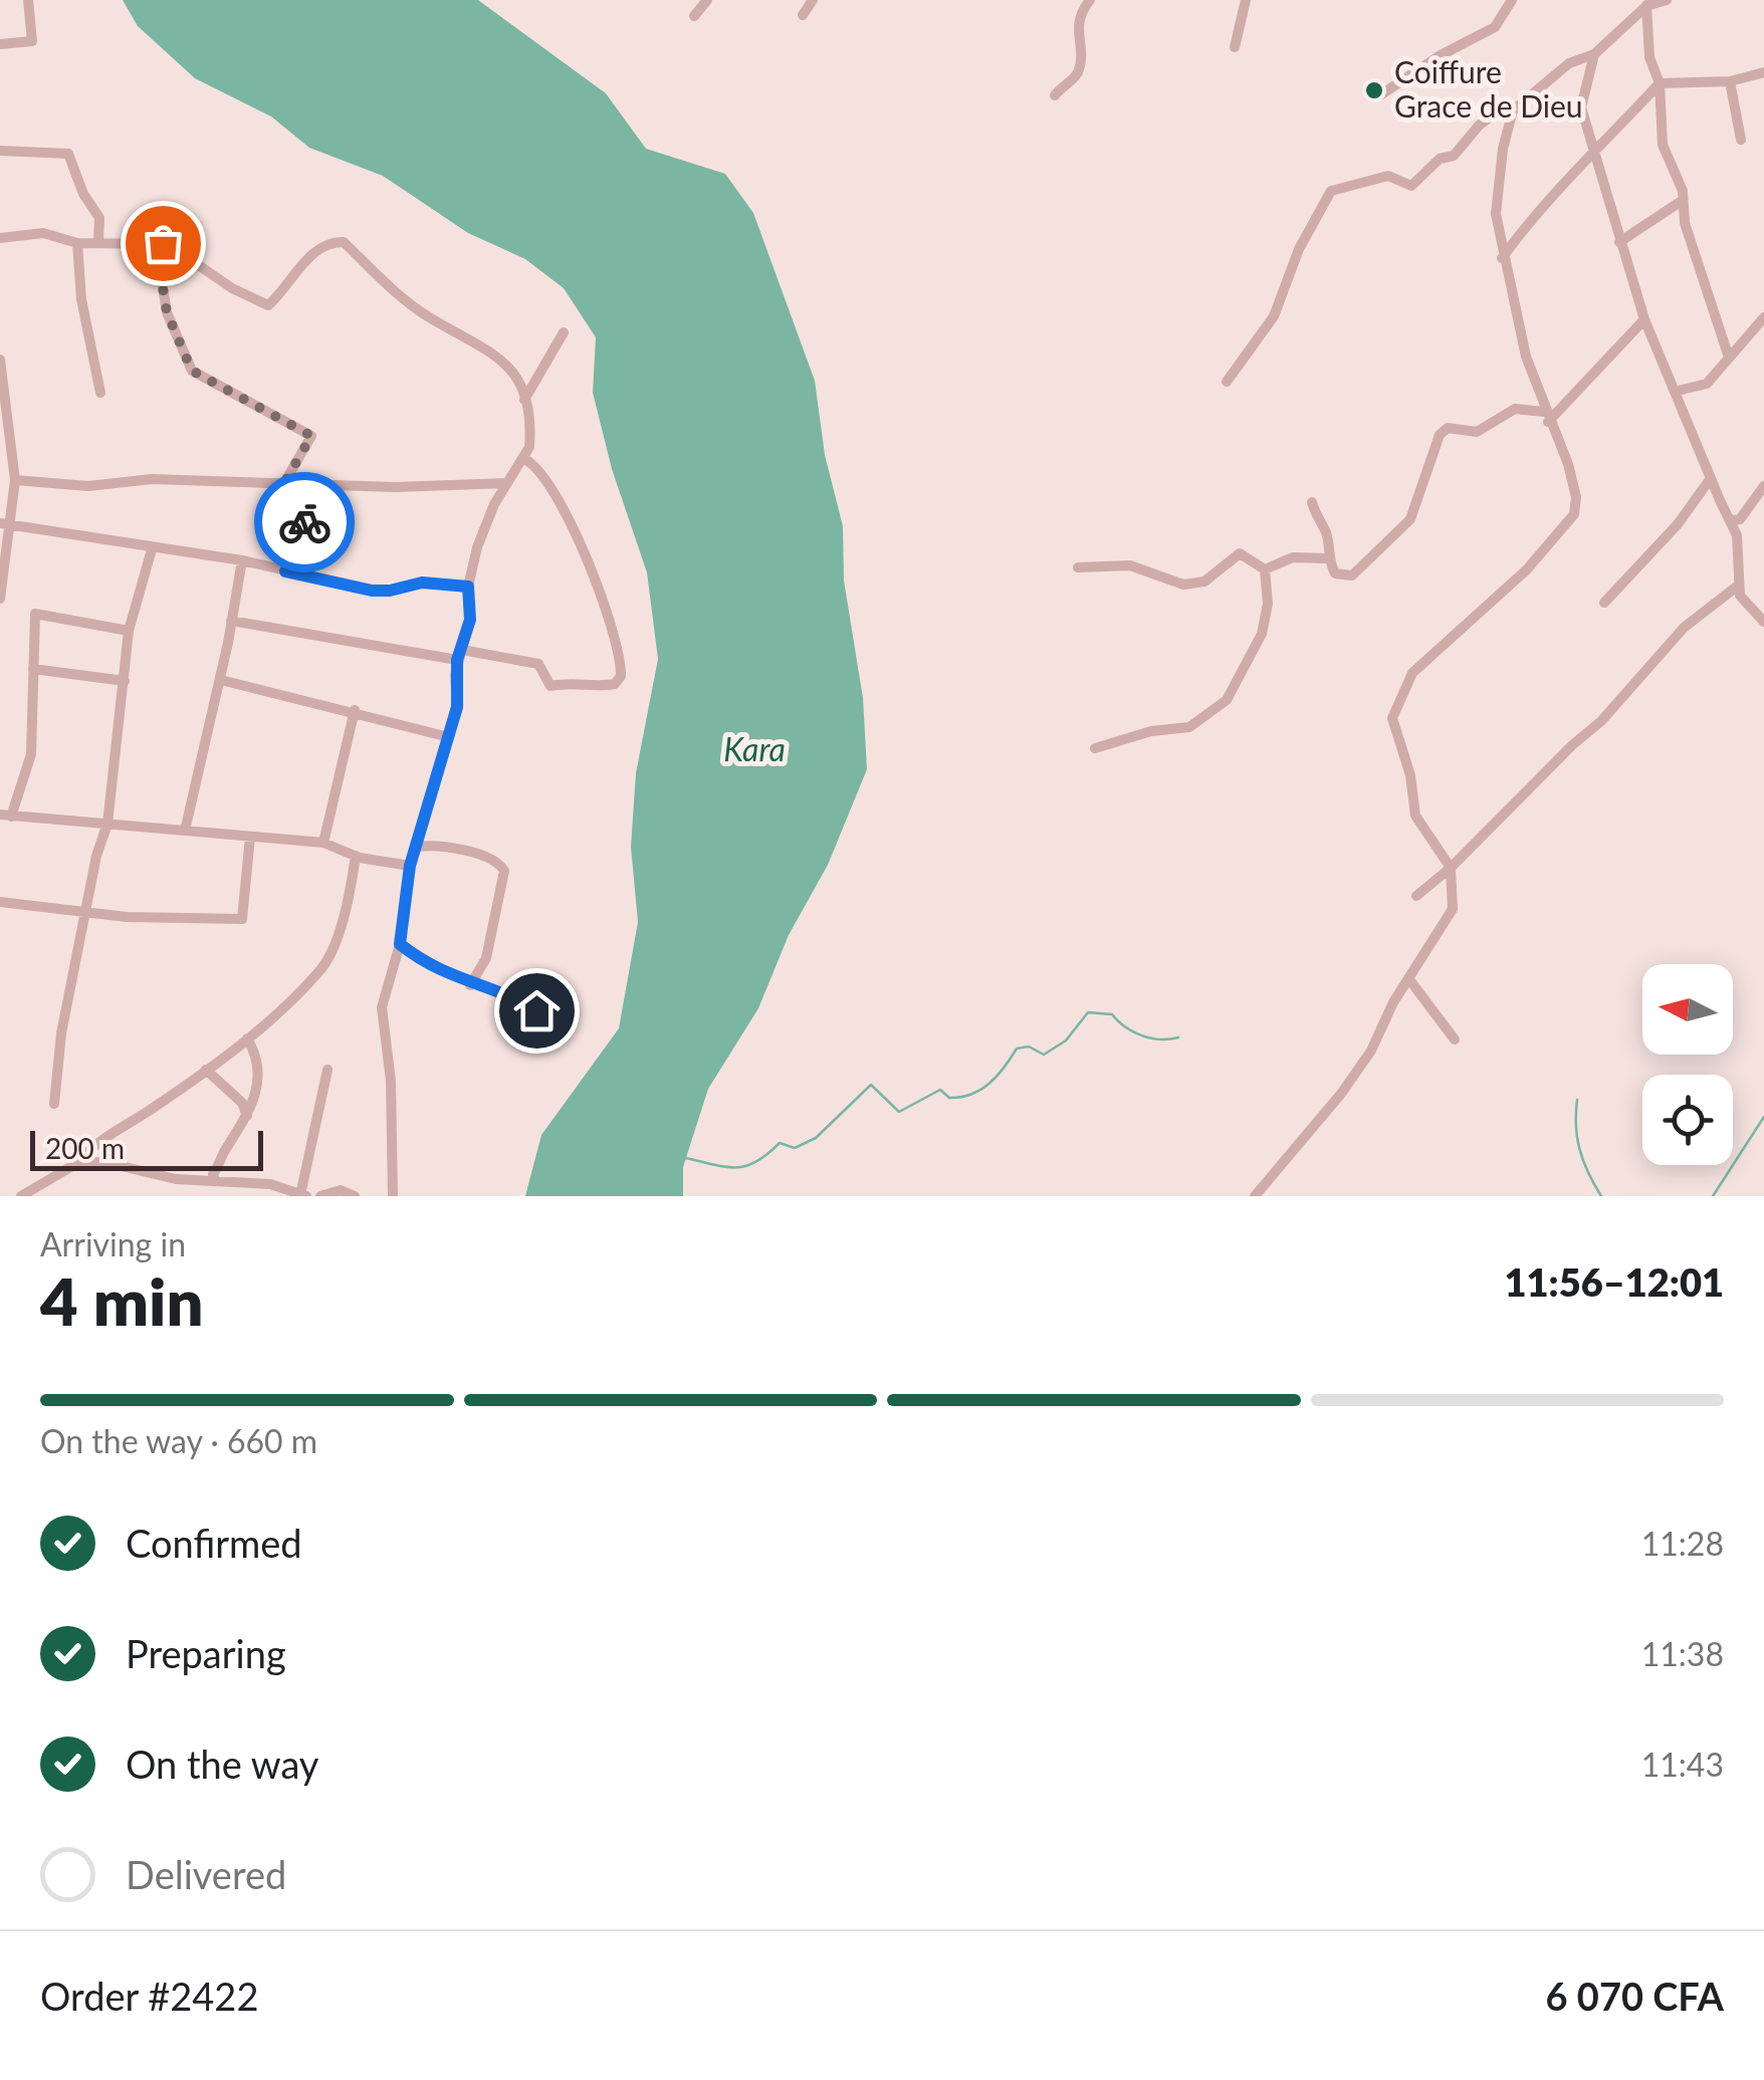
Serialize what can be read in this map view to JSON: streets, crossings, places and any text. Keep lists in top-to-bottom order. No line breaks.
{"water":["Kara"],"places":["Coiffure Grace de Dieu"],"scale_bar":"200 m","north":"left","page":{"scale":"200 m","heading":["4 min","Arriving in","11:56–12:01"],"panel":["Order #2422","6 070 CFA"],"bar":"On the way · 660 m","list":[["Confirmed","11:28"],["Preparing","11:38"],["On the way","11:43"],"Delivered"]}}
